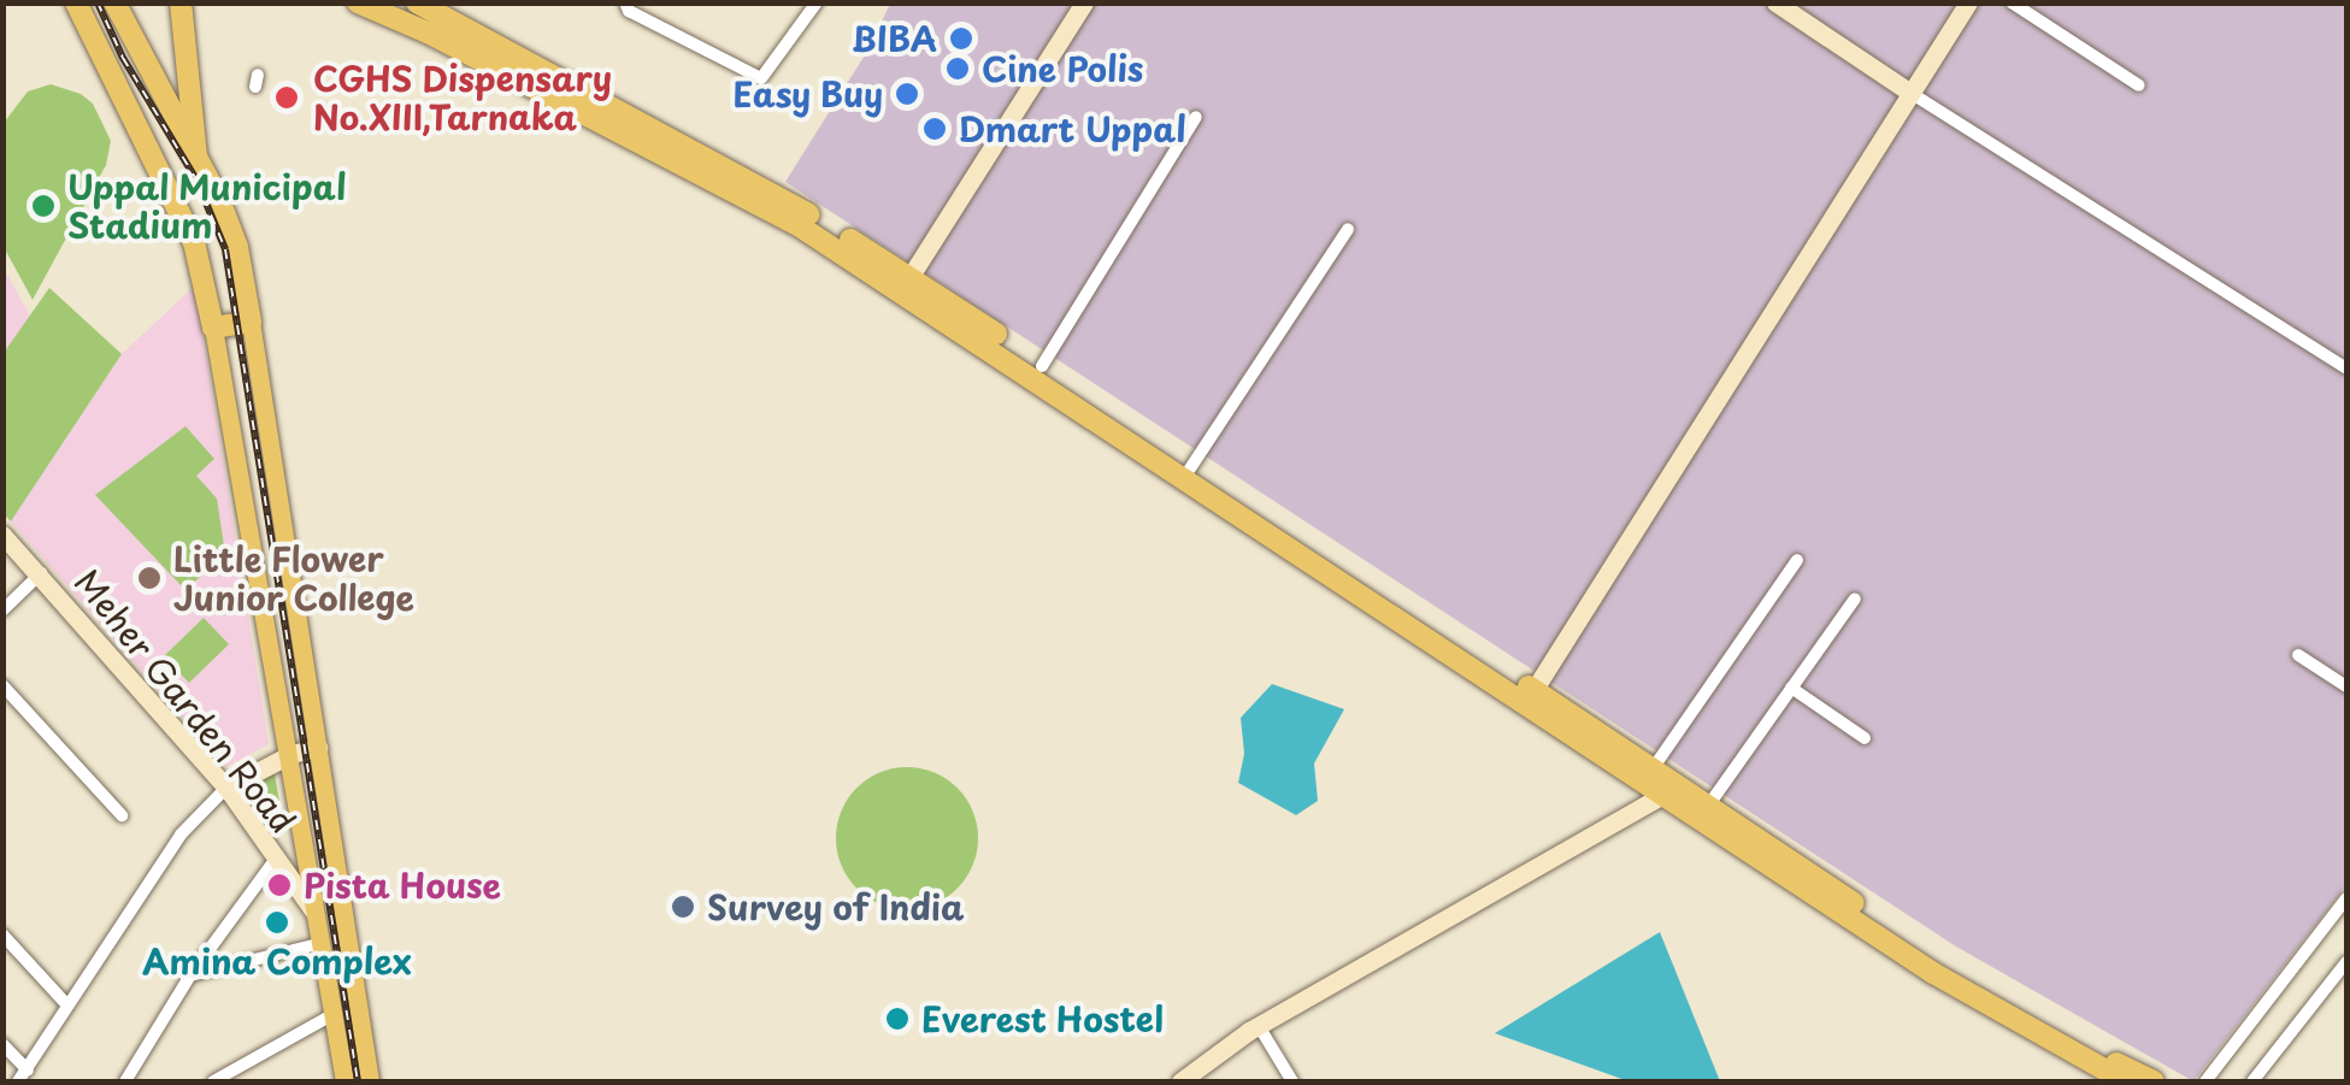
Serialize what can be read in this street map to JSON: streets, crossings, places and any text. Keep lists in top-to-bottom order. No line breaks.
{"streets":{"street":["Meher Garden Road"]},"places":["BIBA","Cine Polis","Easy Buy","CGHS Dispensary No.XIII,Tarnaka","Dmart Uppal","Uppal Municipal Stadium","Little Flower Junior College","Pista House","Survey of India","Amina Complex","Everest Hostel"]}
